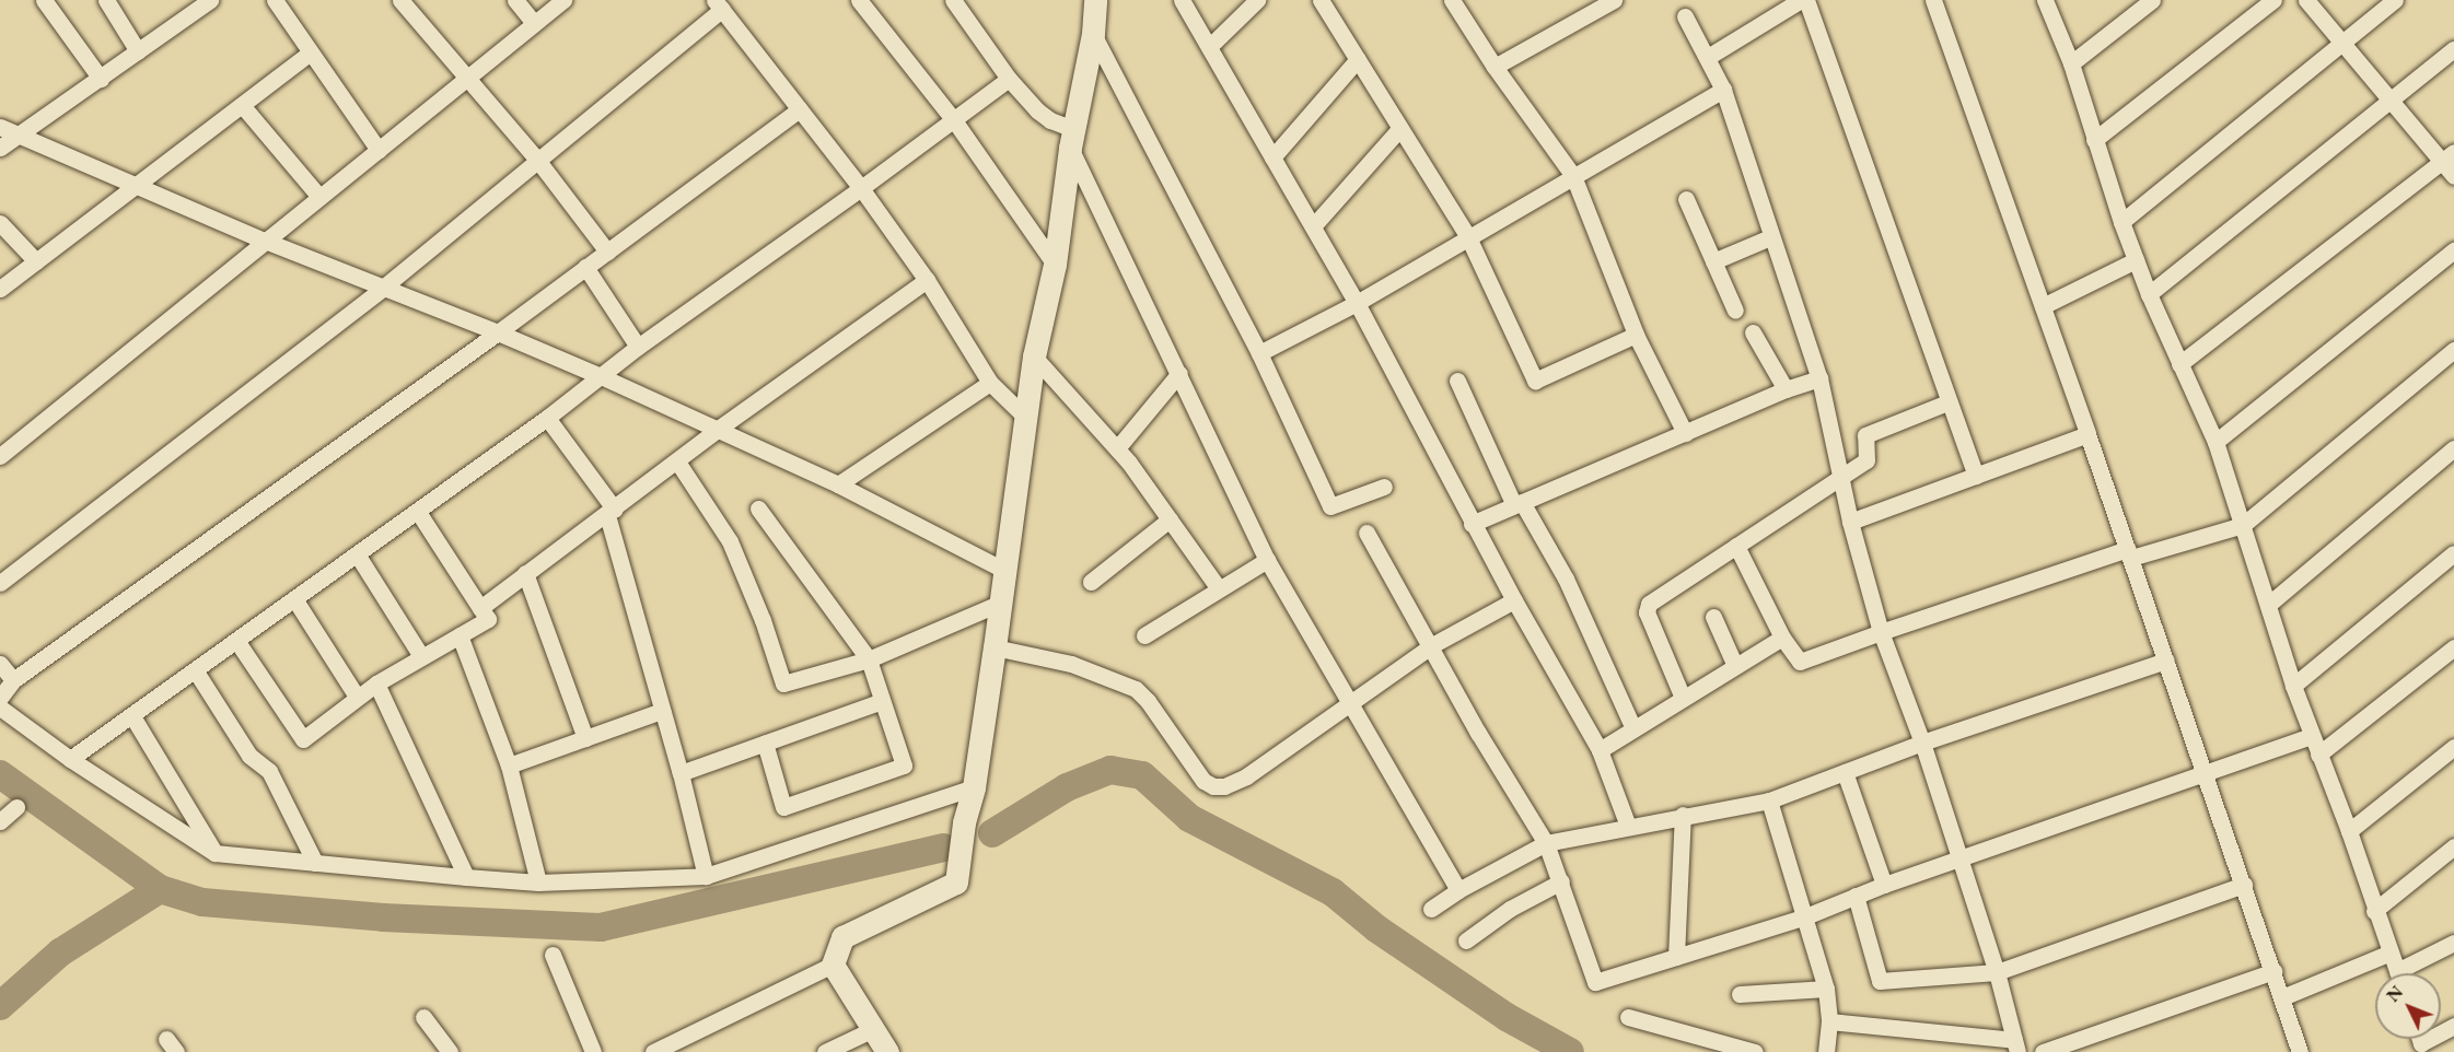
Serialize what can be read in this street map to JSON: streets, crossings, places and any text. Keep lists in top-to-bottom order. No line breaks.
{"north":"top left"}
